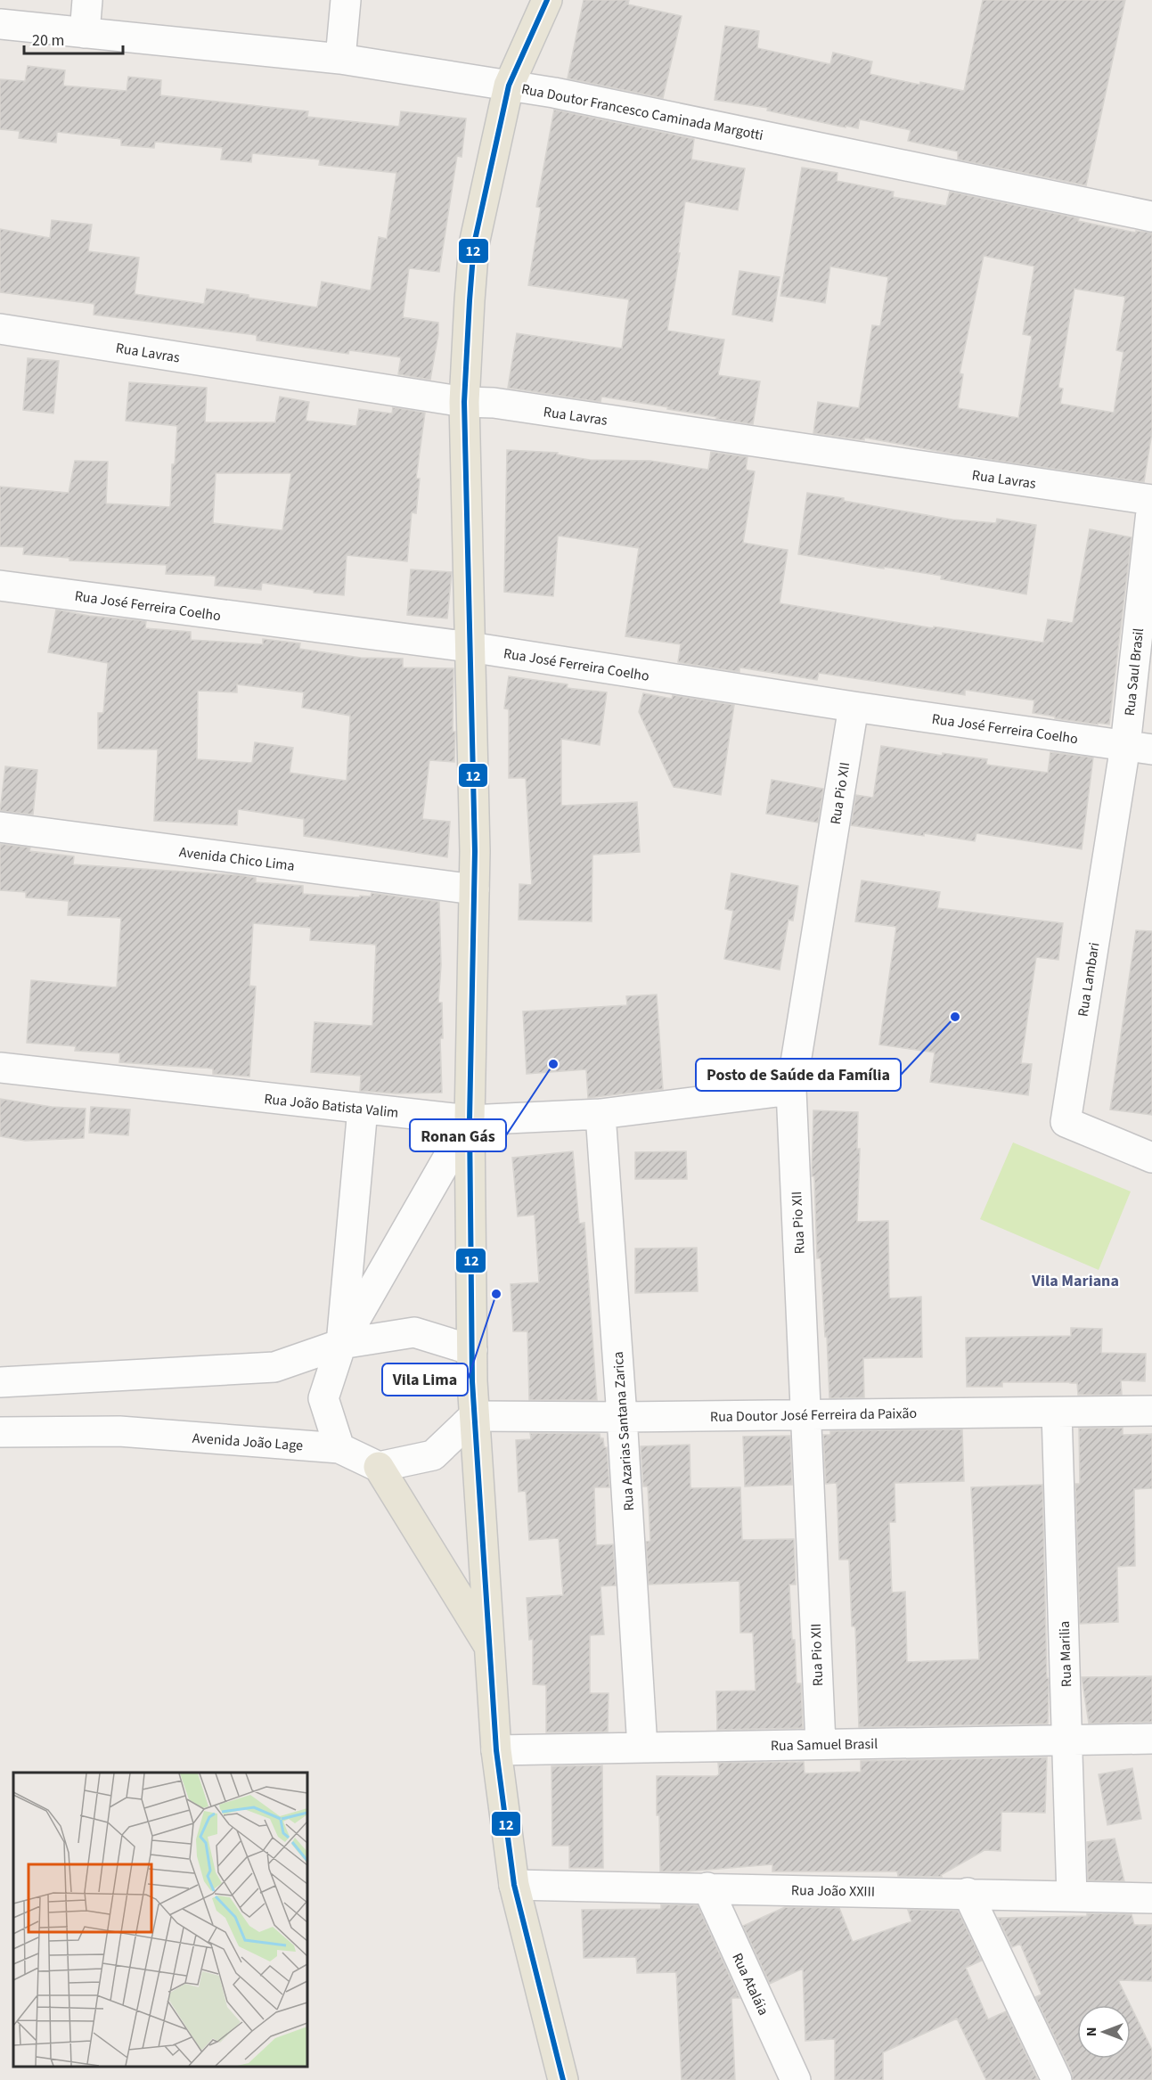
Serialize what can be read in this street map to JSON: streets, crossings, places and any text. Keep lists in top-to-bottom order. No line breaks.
{"streets":{"street":["Rua Doutor Francesco Caminada Margotti","Rua Lavras","Rua José Ferreira Coelho","Rua Saul Brasil","Rua Pio XII","Avenida Chico Lima","Rua Lambari","Rua João Batista Valim","Rua Doutor José Ferreira da Paixão","Rua Azarias Santana Zarica","Avenida João Lage","Rua Marilia","Rua Samuel Brasil","Rua João XXIII","Rua Ataláia"]},"crossings":[["Rua Lavras","Rua Saul Brasil"],["Rua José Ferreira Coelho","Rua Saul Brasil"],["Rua José Ferreira Coelho","Rua Pio XII"],["Rua José Ferreira Coelho","Rua Lambari"],["Rua Saul Brasil","Rua Lambari"],["Rua Pio XII","Rua João Batista Valim"],["Rua Pio XII","Rua Doutor José Ferreira da Paixão"],["Rua Pio XII","Rua Samuel Brasil"],["Rua João Batista Valim","Rua Azarias Santana Zarica"],["Rua Doutor José Ferreira da Paixão","Rua Azarias Santana Zarica"],["Rua Doutor José Ferreira da Paixão","Avenida João Lage"],["Rua Doutor José Ferreira da Paixão","Rua Marilia"],["Rua Azarias Santana Zarica","Rua Samuel Brasil"],["Rua Marilia","Rua Samuel Brasil"],["Rua Marilia","Rua João XXIII"],["Rua João XXIII","Rua Ataláia"]],"districts":["Vila Mariana"],"places":["Posto de Saúde da Família","Ronan Gás","Vila Lima"],"lines":["transit line 12"],"scale_bar":"20 m","north":"left"}
